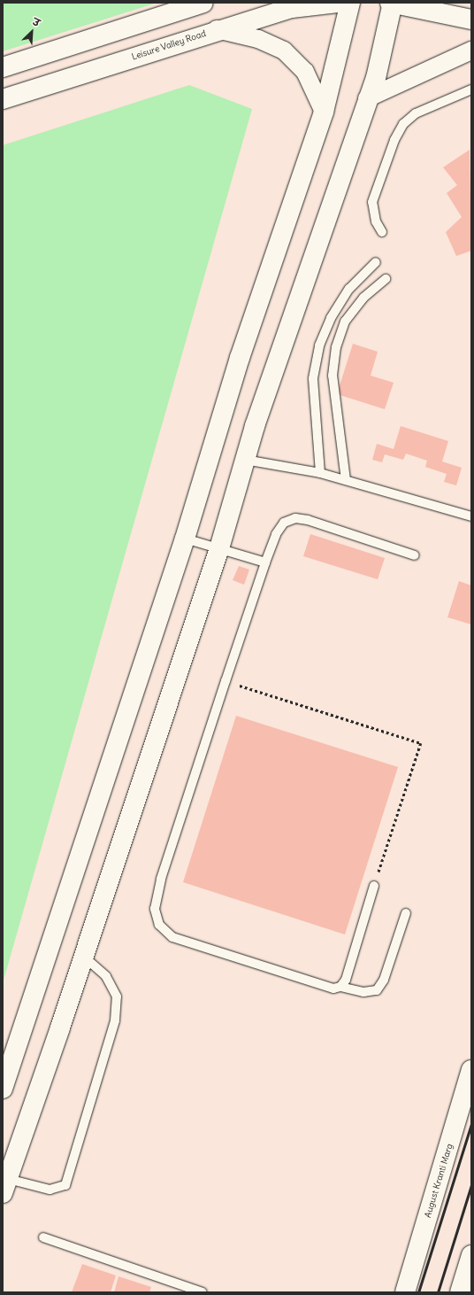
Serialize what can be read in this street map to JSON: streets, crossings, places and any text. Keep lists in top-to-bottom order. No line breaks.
{"streets":{"street":["Leisure Valley Road","August Kranti Marg"]},"north":"top right"}
